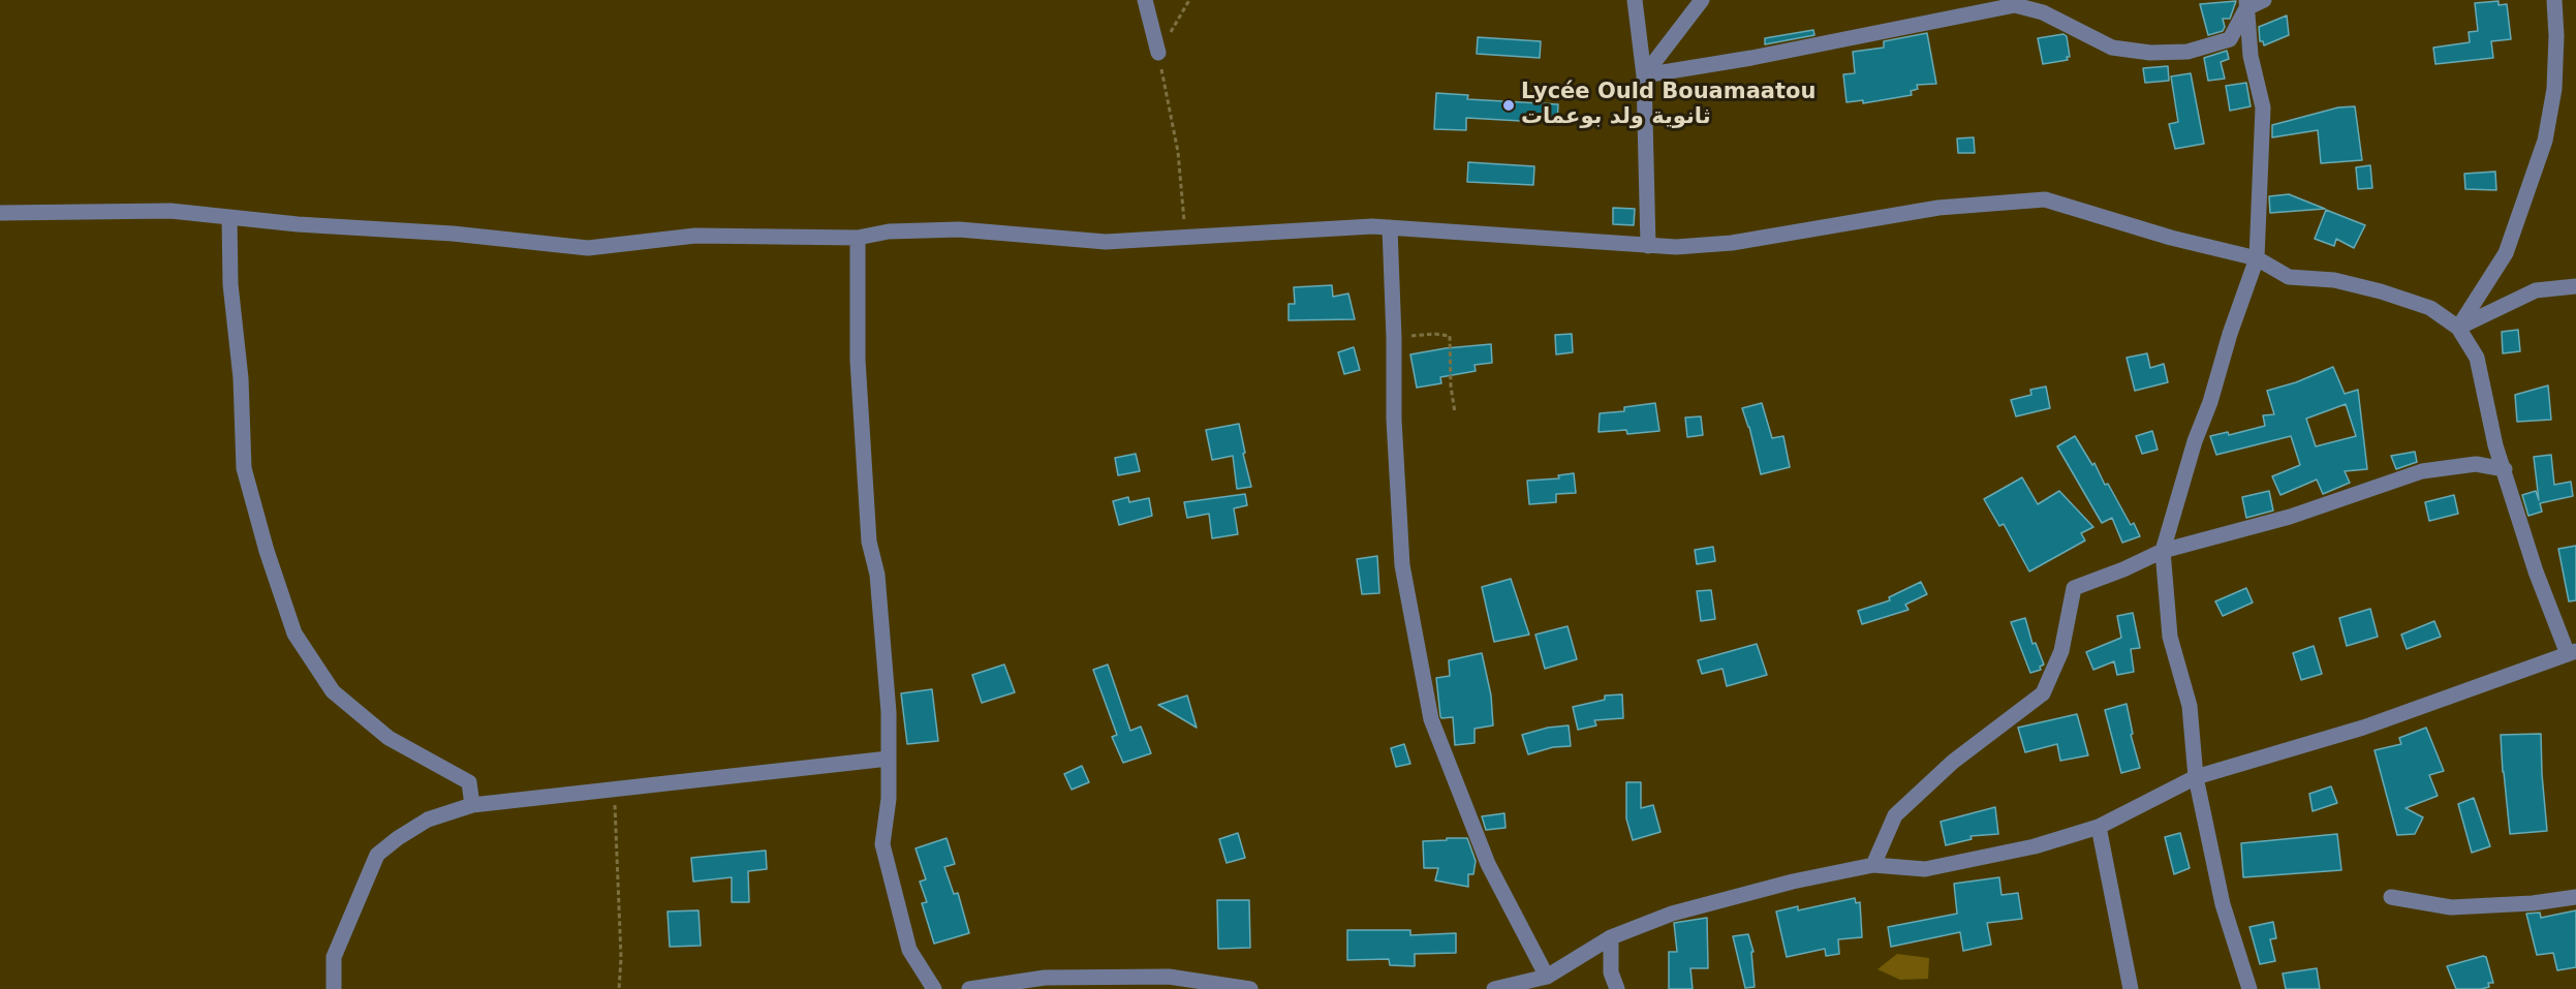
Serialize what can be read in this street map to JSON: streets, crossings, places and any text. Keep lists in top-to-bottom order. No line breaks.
{"places":["Lycée Ould Bouamaatou ثانوية ولد بوعمات"]}
